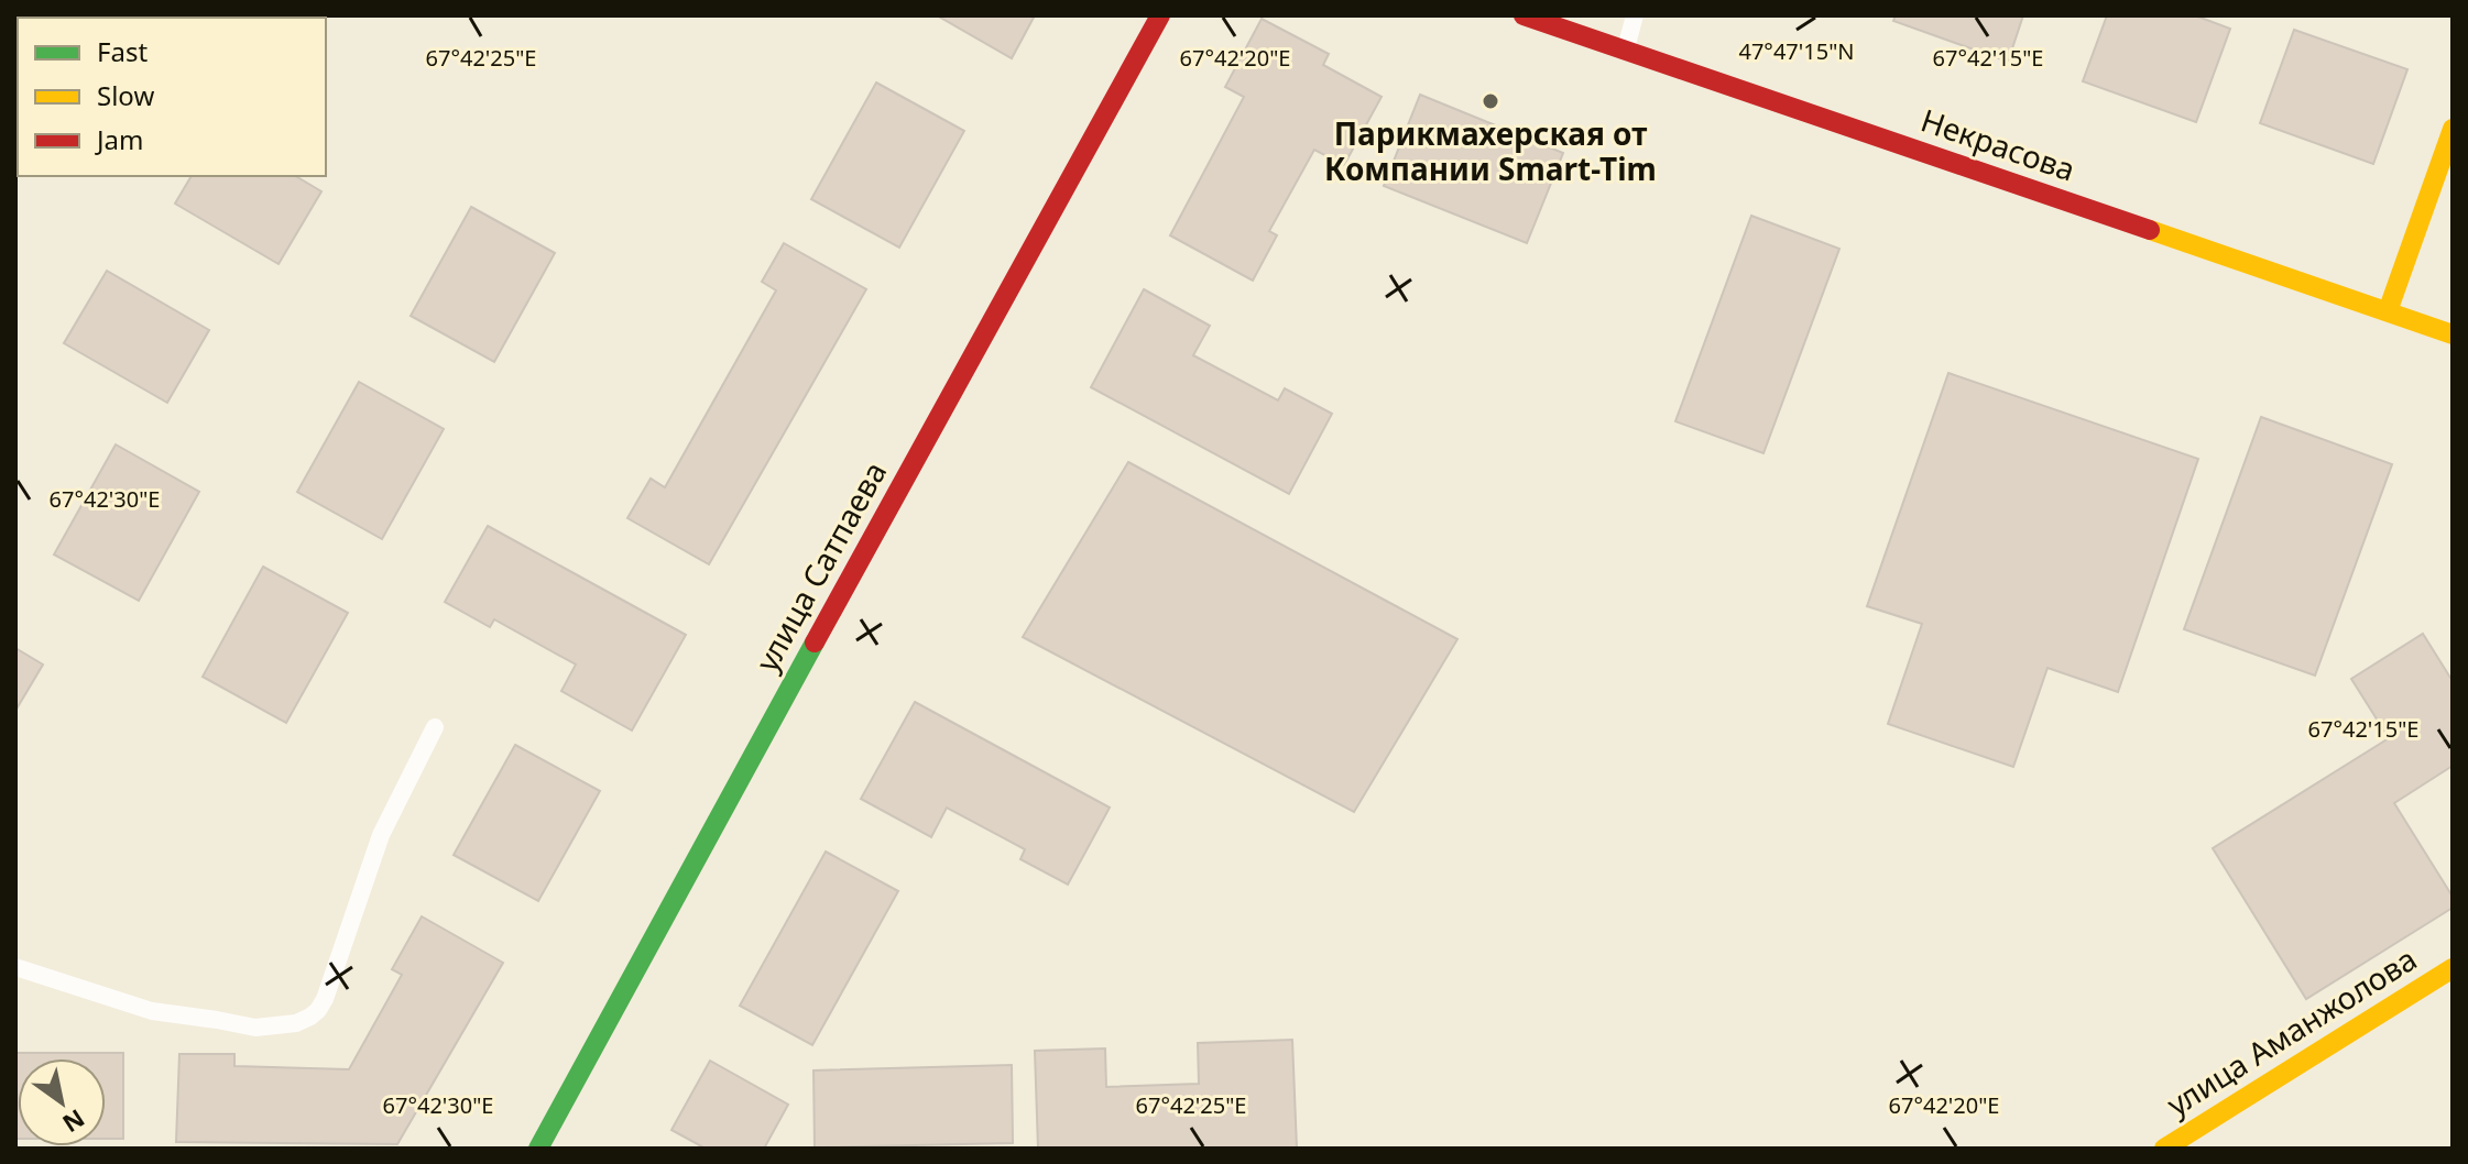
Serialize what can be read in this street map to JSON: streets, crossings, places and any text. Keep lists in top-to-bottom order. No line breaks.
{"streets":{"street":["Некрасова","улица Сатпаева","улица Аманжолова"]},"places":["Парикмахерская от Компании Smart-Tim"],"legend":["Fast","Slow","Jam"],"north":"bottom right","coordinates":["47°47'15\"N","67°42'25\"E","67°42'20\"E","67°42'15\"E","67°42'30\"E"]}
